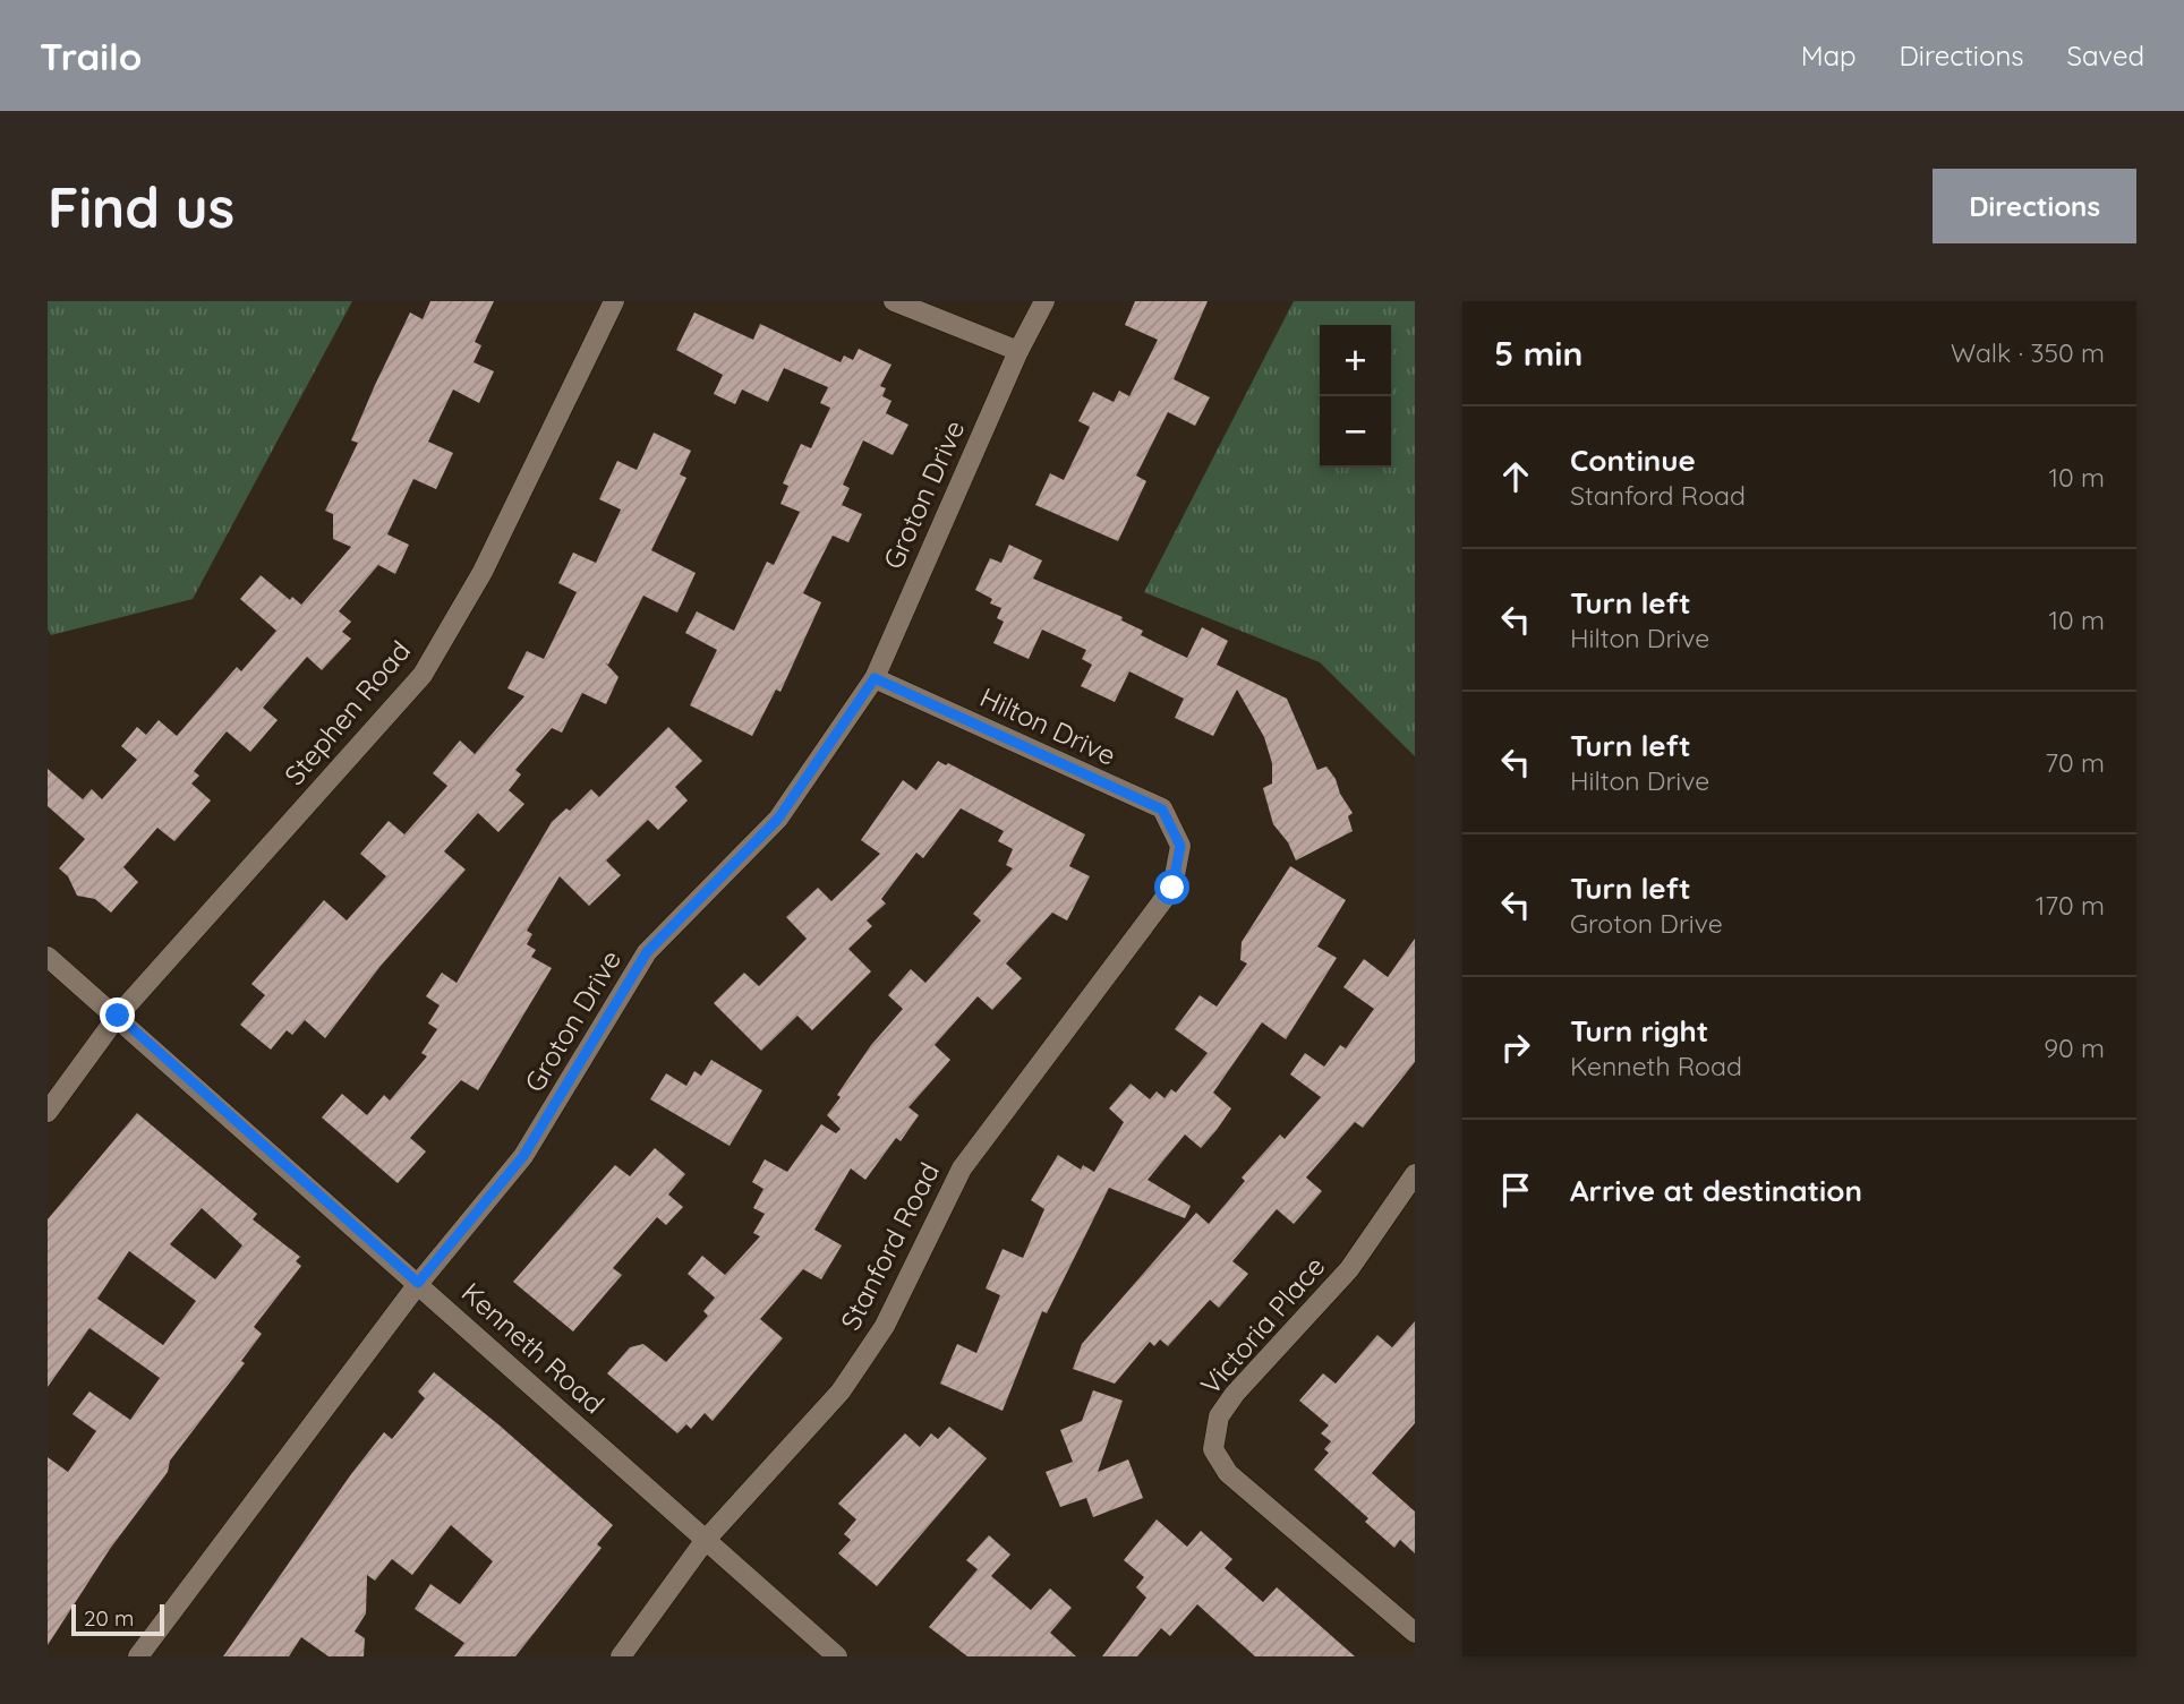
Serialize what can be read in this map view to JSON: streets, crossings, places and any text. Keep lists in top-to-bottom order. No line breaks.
{"streets":{"street":["Groton Drive","Stephen Road","Hilton Drive","Stanford Road","Victoria Place","Kenneth Road"]},"crossings":[["Groton Drive","Hilton Drive"],["Groton Drive","Kenneth Road"],["Stephen Road","Kenneth Road"],["Hilton Drive","Stanford Road"],["Stanford Road","Kenneth Road"]],"scale_bar":"20 m","page":{"header":"Trailo","nav":["Map","Directions","Saved"],"buttons":"Directions","title":"Find us","heading":["5 min","Walk · 350 m"],"map_buttons":["+","−"],"list":[["Continue","Stanford Road","10 m"],["Turn left","Hilton Drive","10 m"],["Turn left","Hilton Drive","70 m"],["Turn left","Groton Drive","170 m"],["Turn right","Kenneth Road","90 m"],"Arrive at destination"],"scale":"20 m"}}
